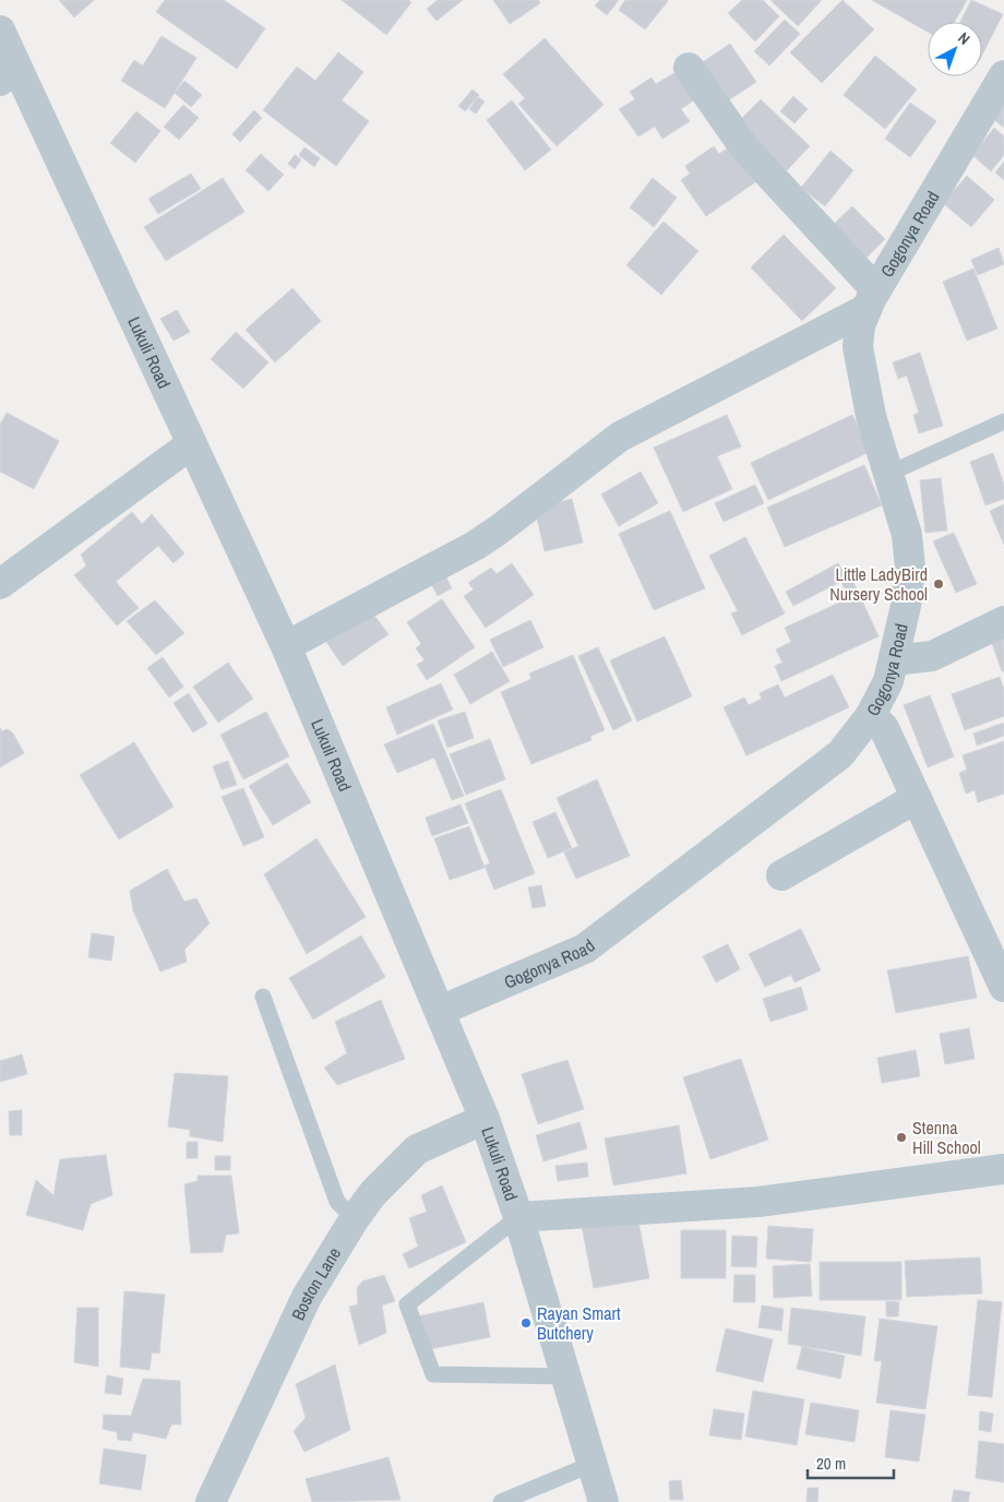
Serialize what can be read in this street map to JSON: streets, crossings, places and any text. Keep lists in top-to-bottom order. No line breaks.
{"streets":{"street":["Gogonya Road","Lukuli Road","Boston Lane"]},"crossings":[["Gogonya Road","Lukuli Road"],["Lukuli Road","Boston Lane"]],"places":["Little LadyBird Nursery School","Stenna Hill School","Rayan Smart Butchery"],"scale_bar":"20 m","north":"top right"}
